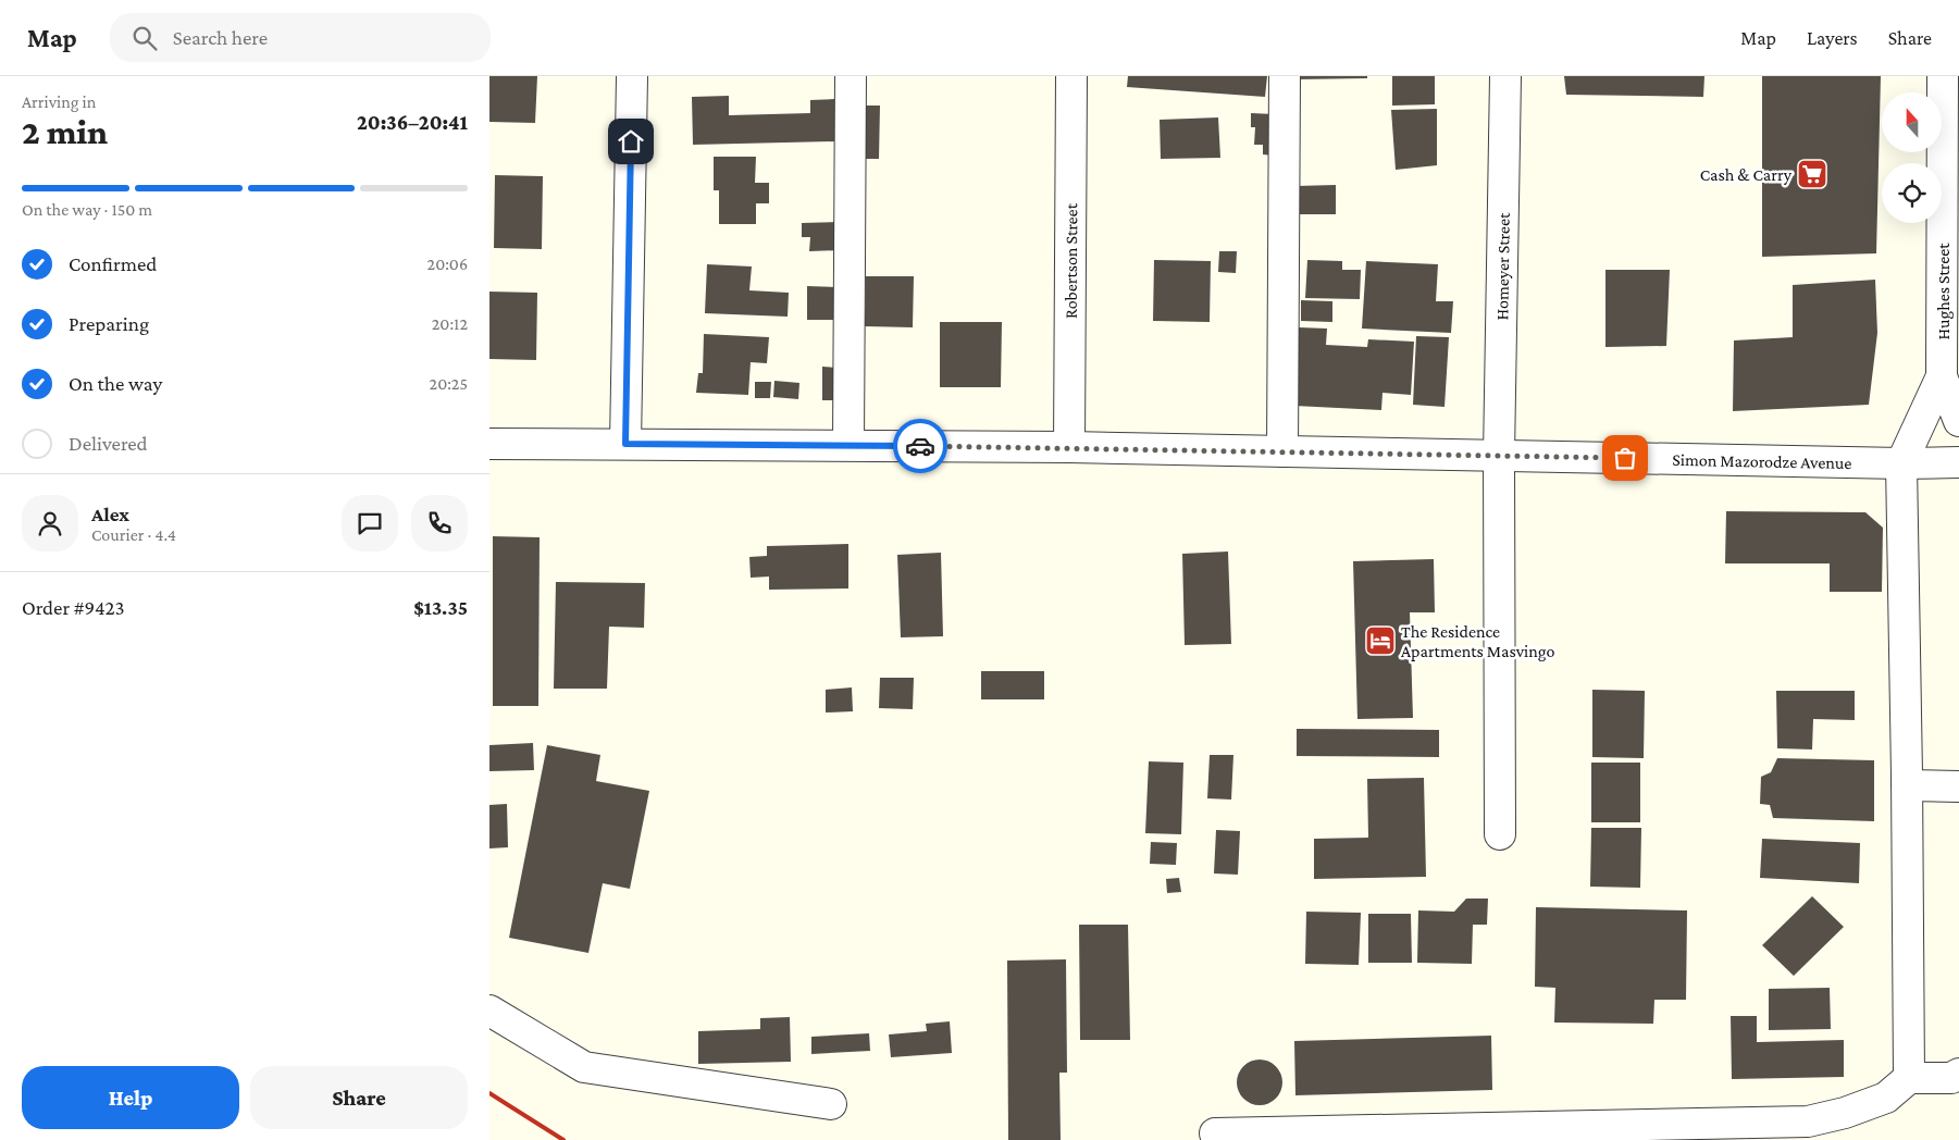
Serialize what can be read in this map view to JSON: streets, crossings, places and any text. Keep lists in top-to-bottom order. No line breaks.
{"streets":{"street":["Robertson Street","Homeyer Street","Hughes Street","Simon Mazorodze Avenue"]},"crossings":[["Robertson Street","Simon Mazorodze Avenue"],["Homeyer Street","Simon Mazorodze Avenue"]],"places":{"supermarket":["Cash & Carry"],"hotel":["The Residence Apartments Masvingo"]},"north":"top","page":{"header":"Map","search":"Search here","nav":["Map","Layers","Share"],"heading":["2 min","Arriving in","20:36–20:41"],"panel":["Alex","Courier · 4.4","Order #9423","$13.35"],"bar":"On the way · 150 m","list":[["Confirmed","20:06"],["Preparing","20:12"],["On the way","20:25"],"Delivered"],"buttons":["Help","Share"]}}
